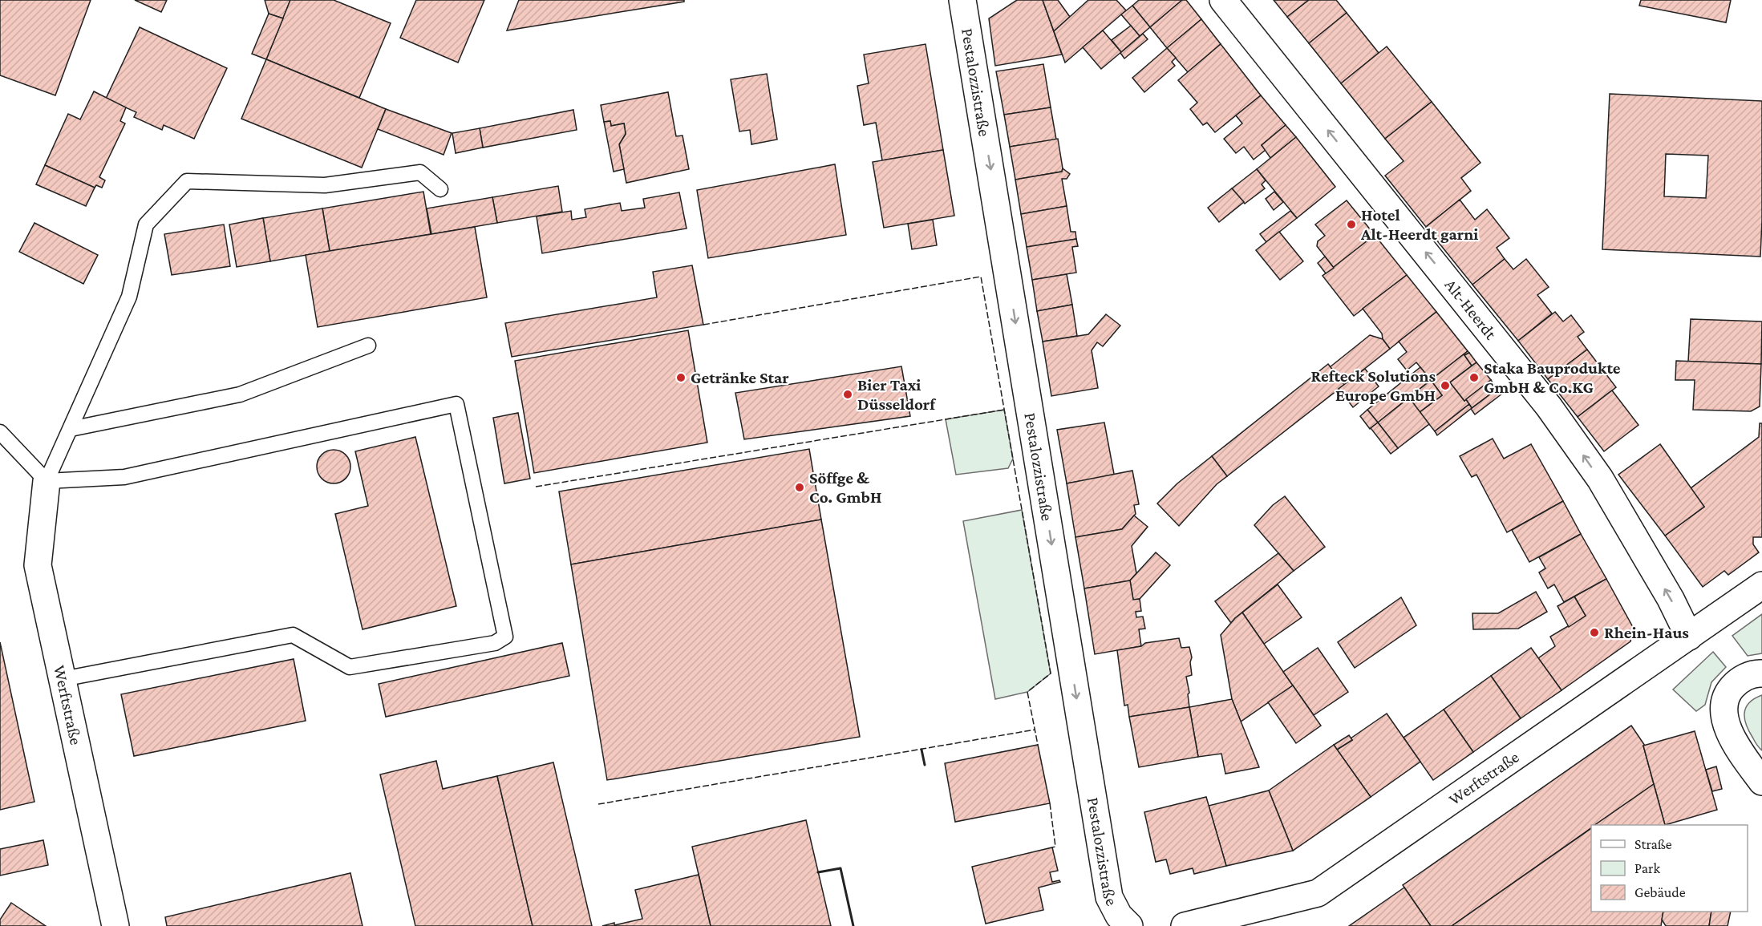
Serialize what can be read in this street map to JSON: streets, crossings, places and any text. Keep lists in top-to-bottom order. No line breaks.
{"streets":{"street":["Pestalozzistraße","Alt-Heerdt","Werftstraße"]},"crossings":[["Alt-Heerdt","Werftstraße"]],"one_way":["Pestalozzistraße","Alt-Heerdt"],"places":["Hotel Alt-Heerdt garni","Getränke Star","Staka Bauprodukte GmbH & Co.KG","Refteck Solutions Europe GmbH","Bier Taxi Düsseldorf","Söffge & Co. GmbH","Rhein-Haus"],"legend":["Straße","Park","Gebäude"]}
